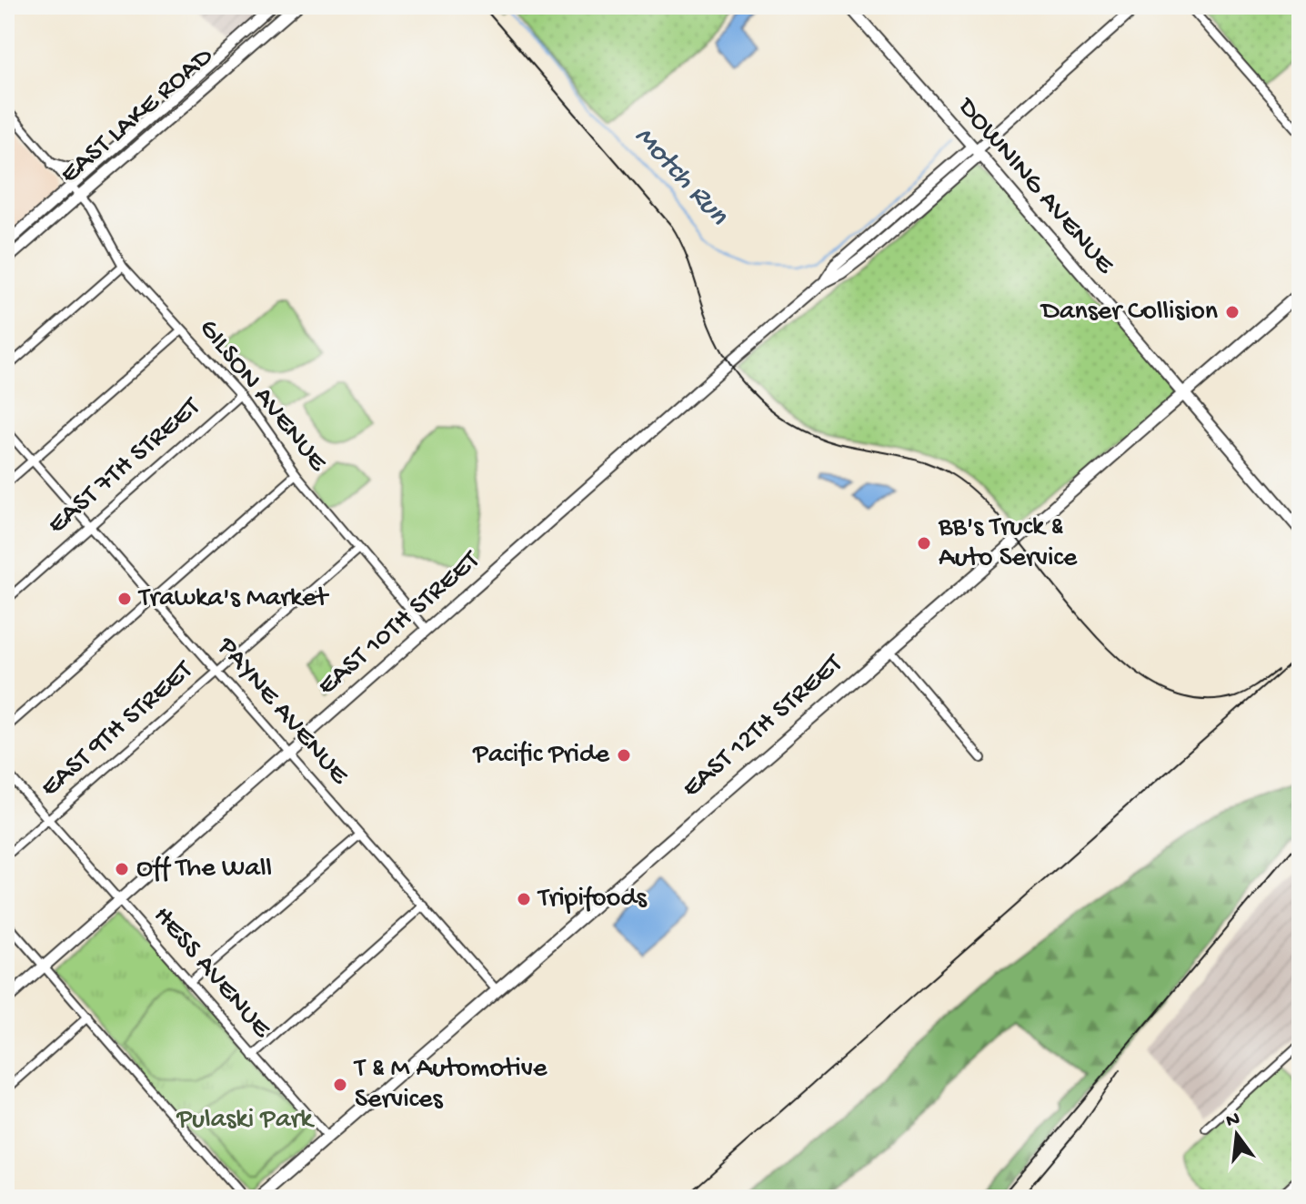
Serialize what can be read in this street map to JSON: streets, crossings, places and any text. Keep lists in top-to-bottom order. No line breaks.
{"streets":{"main road":["EAST 12TH STREET"],"street":["EAST LAKE ROAD","DOWNING AVENUE","GILSON AVENUE","EAST 7TH STREET","EAST 10TH STREET","PAYNE AVENUE","EAST 9TH STREET","HESS AVENUE"]},"crossings":[["EAST LAKE ROAD","GILSON AVENUE"],["DOWNING AVENUE","EAST 10TH STREET"],["DOWNING AVENUE","EAST 12TH STREET"],["GILSON AVENUE","EAST 7TH STREET"],["GILSON AVENUE","EAST 10TH STREET"],["GILSON AVENUE","EAST 9TH STREET"],["EAST 7TH STREET","PAYNE AVENUE"],["EAST 10TH STREET","PAYNE AVENUE"],["EAST 10TH STREET","HESS AVENUE"],["PAYNE AVENUE","EAST 12TH STREET"],["PAYNE AVENUE","EAST 9TH STREET"],["EAST 12TH STREET","HESS AVENUE"],["EAST 9TH STREET","HESS AVENUE"]],"water":["Motch Run"],"parks":["Pulaski Park"],"places":["Danser Collision","BB's Truck & Auto Service","Trawka's Market","Pacific Pride","Off The Wall","Tripifoods","T & M Automotive Services"],"north":"top"}
